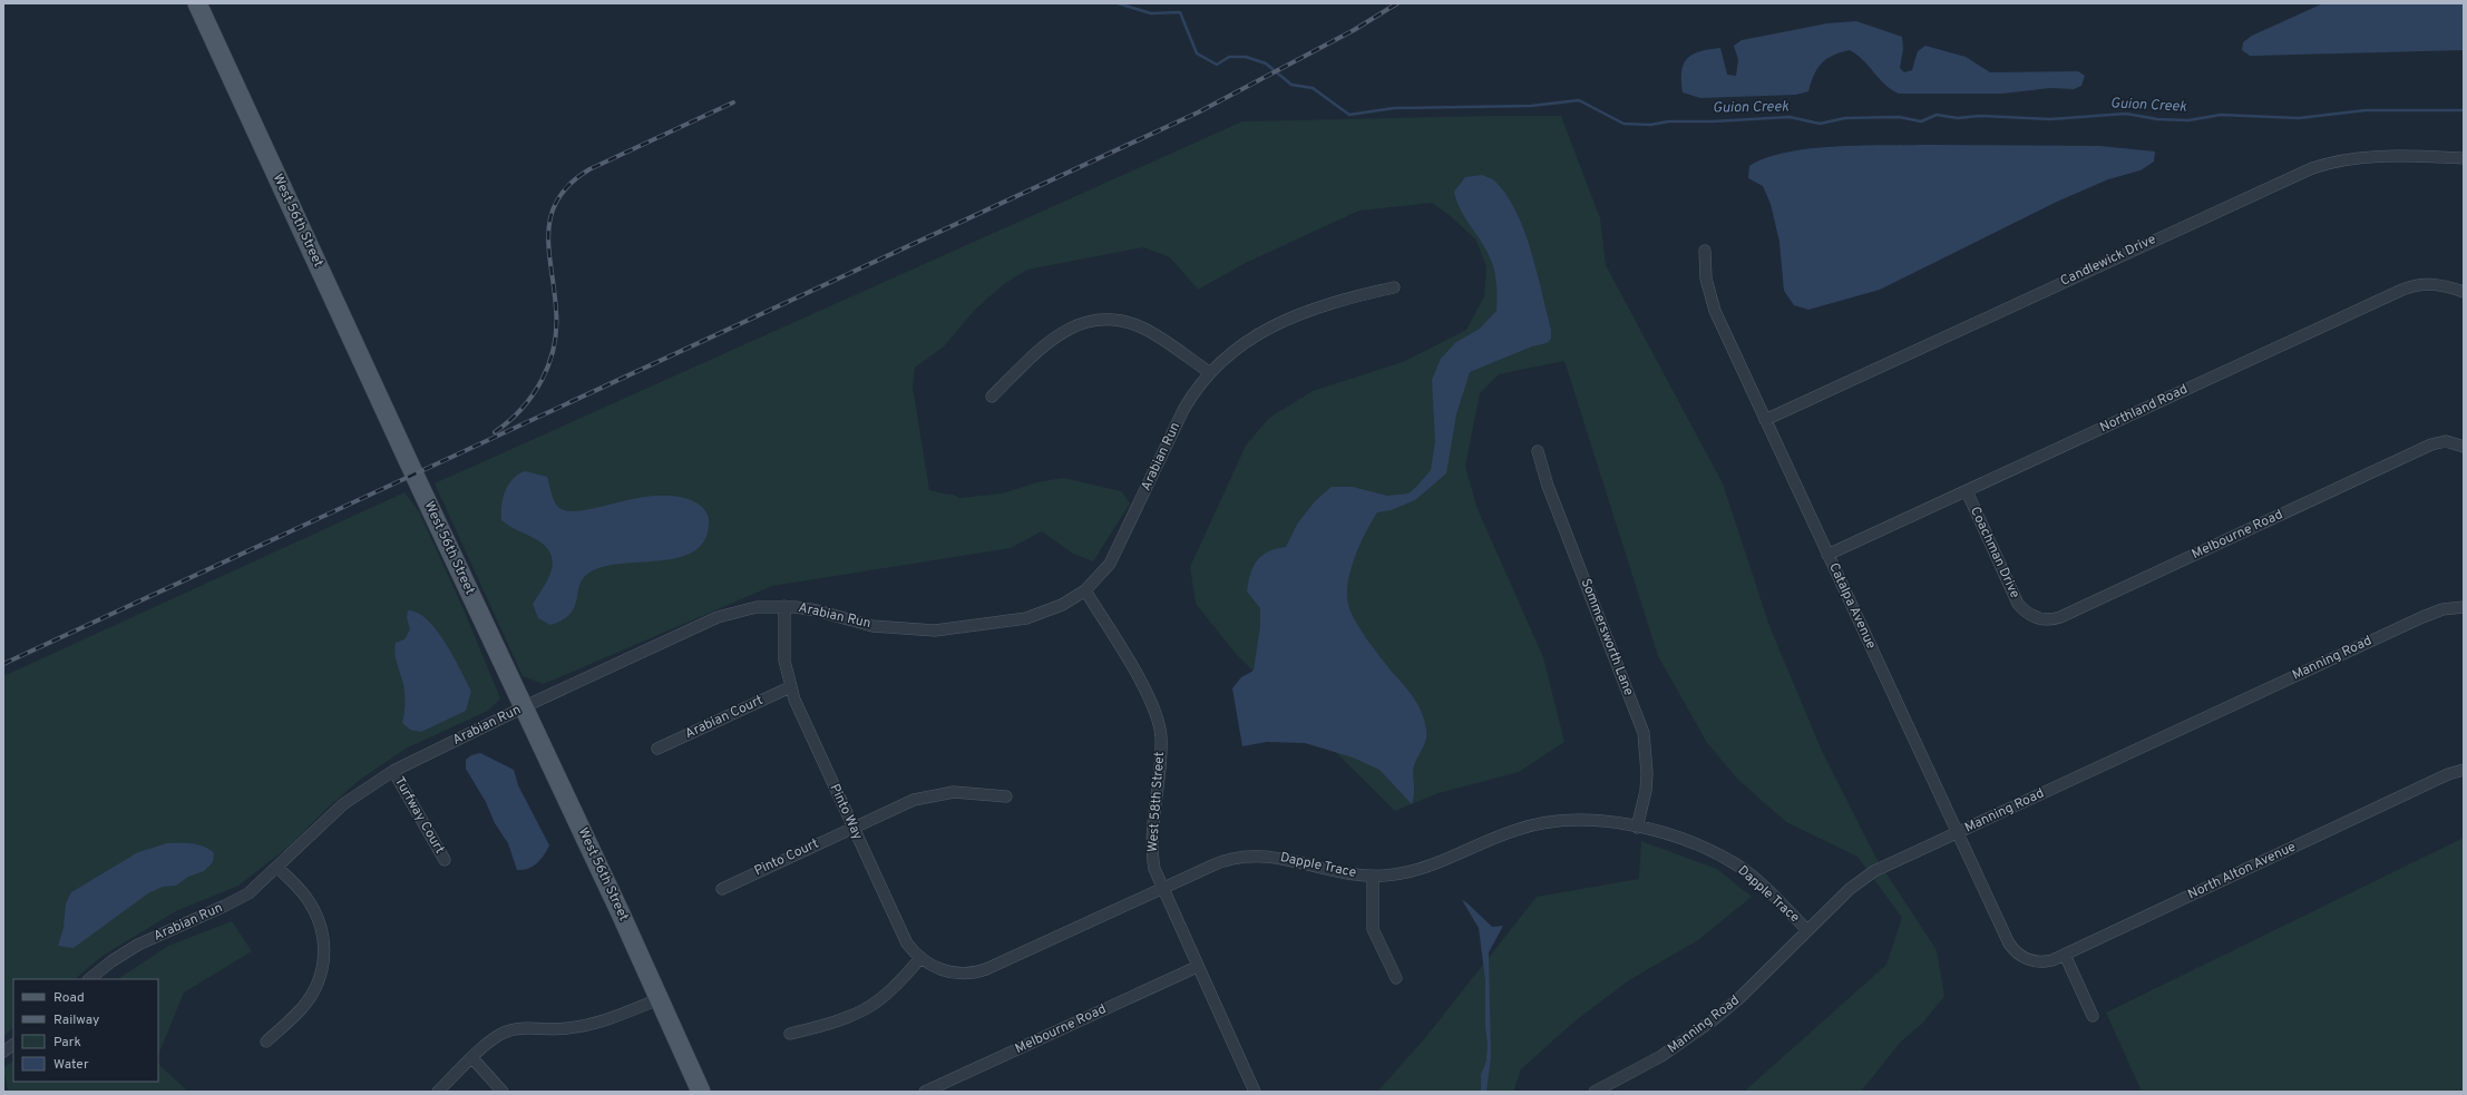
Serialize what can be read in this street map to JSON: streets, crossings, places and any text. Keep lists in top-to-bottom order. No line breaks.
{"streets":{"main road":["West 56th Street"],"street":["Candlewick Drive","Northland Road","Arabian Run","Melbourne Road","Coachman Drive","Catalpa Avenue","Sommersworth Lane","Manning Road","Arabian Court","West 58th Street","Pinto Way","Turfway Court","Pinto Court","Dapple Trace","North Alton Avenue"]},"crossings":[["West 56th Street","Arabian Run"],["Candlewick Drive","Catalpa Avenue"],["Northland Road","Coachman Drive"],["Northland Road","Catalpa Avenue"],["Arabian Run","West 58th Street"],["Arabian Run","Pinto Way"],["Arabian Run","Turfway Court"],["Melbourne Road","Coachman Drive"],["Melbourne Road","West 58th Street"],["Catalpa Avenue","Manning Road"],["Catalpa Avenue","North Alton Avenue"],["Sommersworth Lane","Dapple Trace"],["Manning Road","Dapple Trace"],["Arabian Court","Pinto Way"],["West 58th Street","Dapple Trace"],["Pinto Way","Pinto Court"],["Pinto Way","Dapple Trace"]],"water":["Guion Creek"],"legend":["Road","Railway","Park","Water"]}
